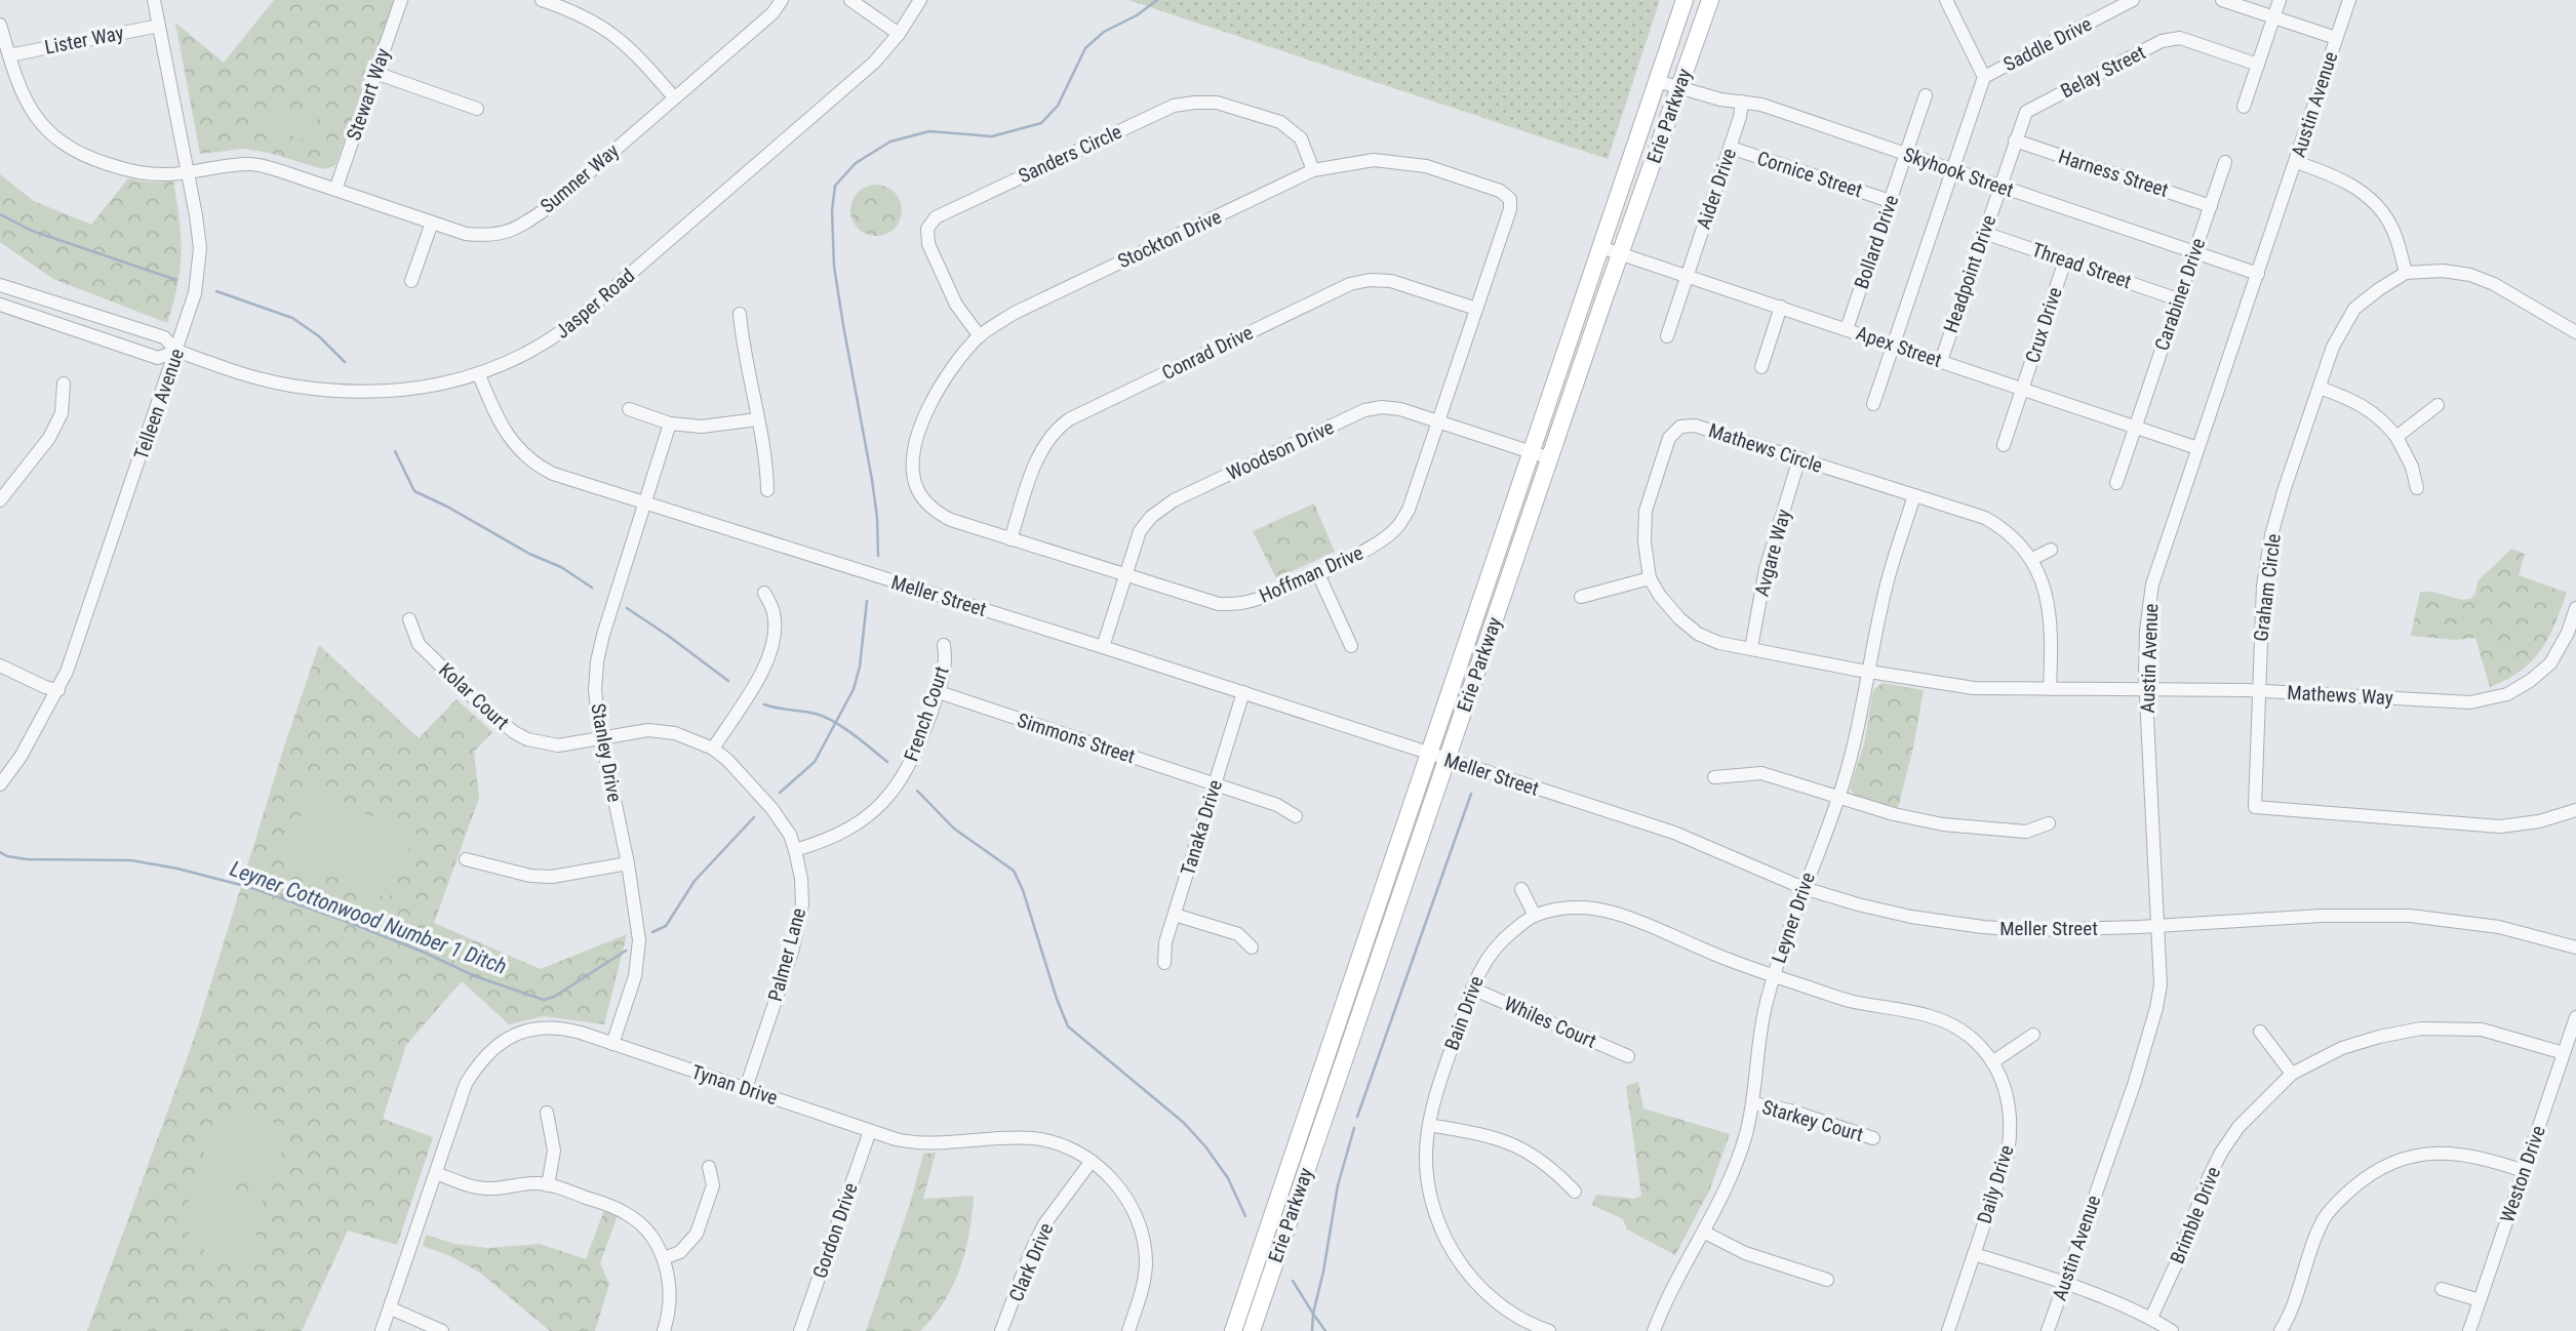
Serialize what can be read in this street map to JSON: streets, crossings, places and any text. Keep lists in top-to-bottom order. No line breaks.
{"streets":{"main road":["Erie Parkway"],"street":["Lister Way","Saddle Drive","Belay Street","Stewart Way","Austin Avenue","Sanders Circle","Skyhook Street","Harness Street","Cornice Street","Sumner Way","Aider Drive","Stockton Drive","Bollard Drive","Thread Street","Headpoint Drive","Carabiner Drive","Jasper Road","Crux Drive","Apex Street","Conrad Drive","Telleen Avenue","Mathews Circle","Woodson Drive","Avgare Way","Hoffman Drive","Graham Circle","Meller Street","Mathews Way","Kolar Court","French Court","Simmons Street","Stanley Drive","Tanaka Drive","Leyner Drive","Palmer Lane","Bain Drive","Whiles Court","Tynan Drive","Starkey Court","Weston Drive","Daily Drive","Brimble Drive","Gordon Drive","Clark Drive"]},"crossings":[["Lister Way","Sumner Way"],["Lister Way","Telleen Avenue"],["Saddle Drive","Skyhook Street"],["Saddle Drive","Apex Street"],["Belay Street","Skyhook Street"],["Belay Street","Harness Street"],["Belay Street","Headpoint Drive"],["Stewart Way","Sumner Way"],["Austin Avenue","Skyhook Street"],["Austin Avenue","Apex Street"],["Austin Avenue","Mathews Circle"],["Austin Avenue","Meller Street"],["Austin Avenue","Mathews Way"],["Erie Parkway","Skyhook Street"],["Erie Parkway","Apex Street"],["Erie Parkway","Woodson Drive"],["Erie Parkway","Meller Street"],["Sanders Circle","Stockton Drive"],["Skyhook Street","Aider Drive"],["Skyhook Street","Bollard Drive"],["Skyhook Street","Headpoint Drive"],["Skyhook Street","Carabiner Drive"],["Harness Street","Carabiner Drive"],["Cornice Street","Aider Drive"],["Cornice Street","Bollard Drive"],["Sumner Way","Telleen Avenue"],["Aider Drive","Apex Street"],["Stockton Drive","Hoffman Drive"],["Bollard Drive","Apex Street"],["Thread Street","Headpoint Drive"],["Thread Street","Carabiner Drive"],["Thread Street","Crux Drive"],["Headpoint Drive","Apex Street"],["Carabiner Drive","Apex Street"],["Jasper Road","Telleen Avenue"],["Jasper Road","Meller Street"],["Crux Drive","Apex Street"],["Conrad Drive","Hoffman Drive"],["Mathews Circle","Avgare Way"],["Mathews Circle","Mathews Way"],["Mathews Circle","Leyner Drive"],["Woodson Drive","Hoffman Drive"],["Woodson Drive","Meller Street"],["Graham Circle","Mathews Way"],["Meller Street","Stanley Drive"],["Meller Street","Tanaka Drive"],["Meller Street","Leyner Drive"],["Kolar Court","Stanley Drive"],["Kolar Court","Palmer Lane"],["French Court","Simmons Street"],["French Court","Palmer Lane"],["Simmons Street","Tanaka Drive"],["Stanley Drive","Palmer Lane"],["Stanley Drive","Tynan Drive"],["Leyner Drive","Bain Drive"],["Leyner Drive","Starkey Court"],["Leyner Drive","Daily Drive"],["Palmer Lane","Tynan Drive"],["Bain Drive","Whiles Court"],["Bain Drive","Daily Drive"],["Tynan Drive","Gordon Drive"],["Tynan Drive","Clark Drive"],["Weston Drive","Brimble Drive"]],"water":["Leyner Cottonwood Number 1 Ditch"]}
